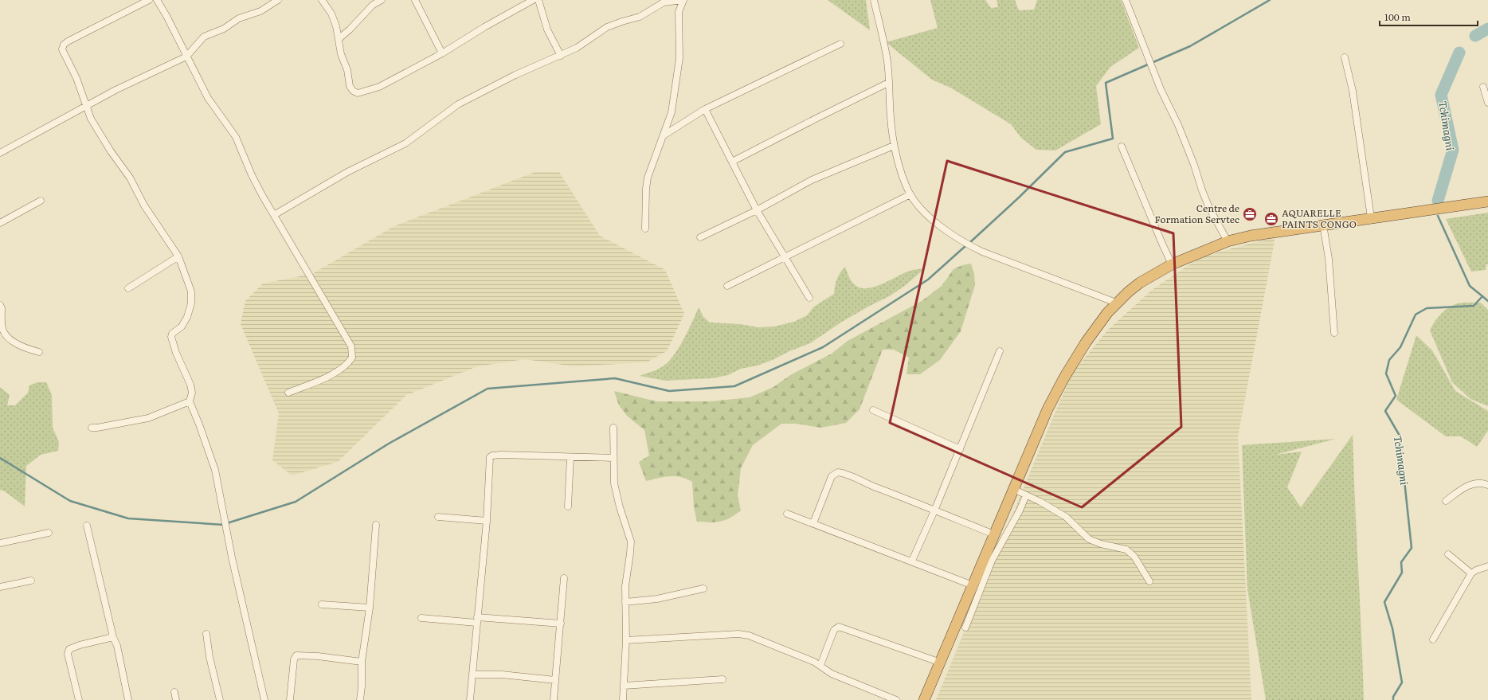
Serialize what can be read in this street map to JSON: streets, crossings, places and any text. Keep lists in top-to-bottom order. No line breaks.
{"water":["Tchimagni"],"places":{"office":["Centre de Formation Servtec","AQUARELLE PAINTS CONGO"]},"scale_bar":"100 m"}
